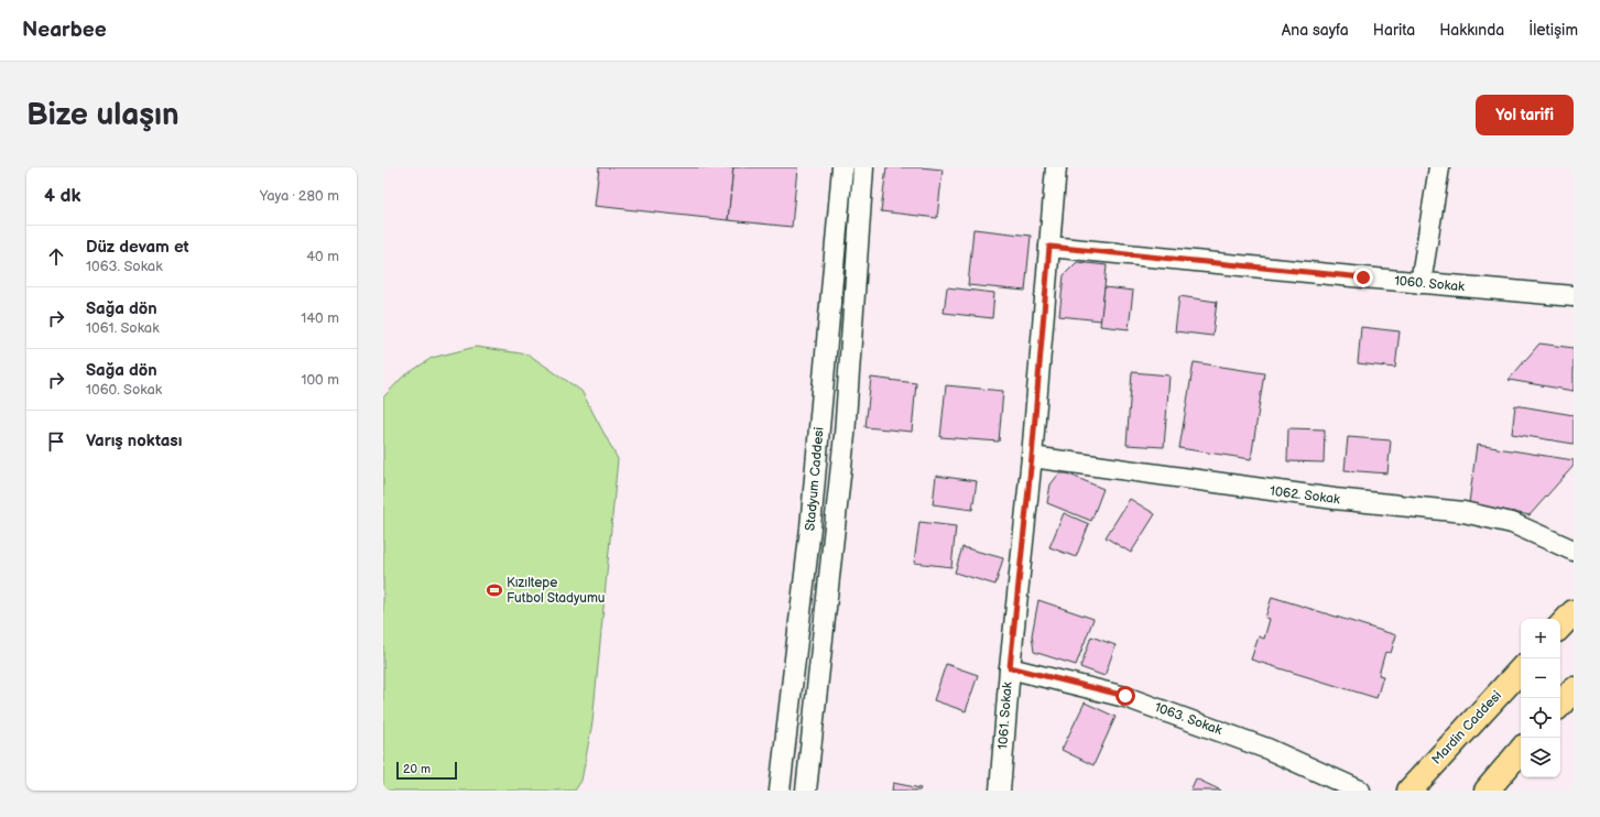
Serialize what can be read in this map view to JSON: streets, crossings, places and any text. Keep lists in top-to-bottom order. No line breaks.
{"streets":{"highway":["Mardin Caddesi"],"street":["1060. Sokak","Stadyum Caddesi","1062. Sokak","1061. Sokak","1063. Sokak"]},"crossings":[["1060. Sokak","1061. Sokak"],["1062. Sokak","1061. Sokak"],["1061. Sokak","1063. Sokak"]],"places":{"sports":["Kızıltepe Futbol Stadyumu"]},"scale_bar":"20 m","page":{"header":"Nearbee","nav":["Ana sayfa","Harita","Hakkında","İletişim"],"buttons":"Yol tarifi","title":"Bize ulaşın","heading":["4 dk","Yaya · 280 m"],"list":[["Düz devam et","1063. Sokak","40 m"],["Sağa dön","1061. Sokak","140 m"],["Sağa dön","1060. Sokak","100 m"],"Varış noktası"],"map_buttons":["+","−"],"scale":"20 m"}}
